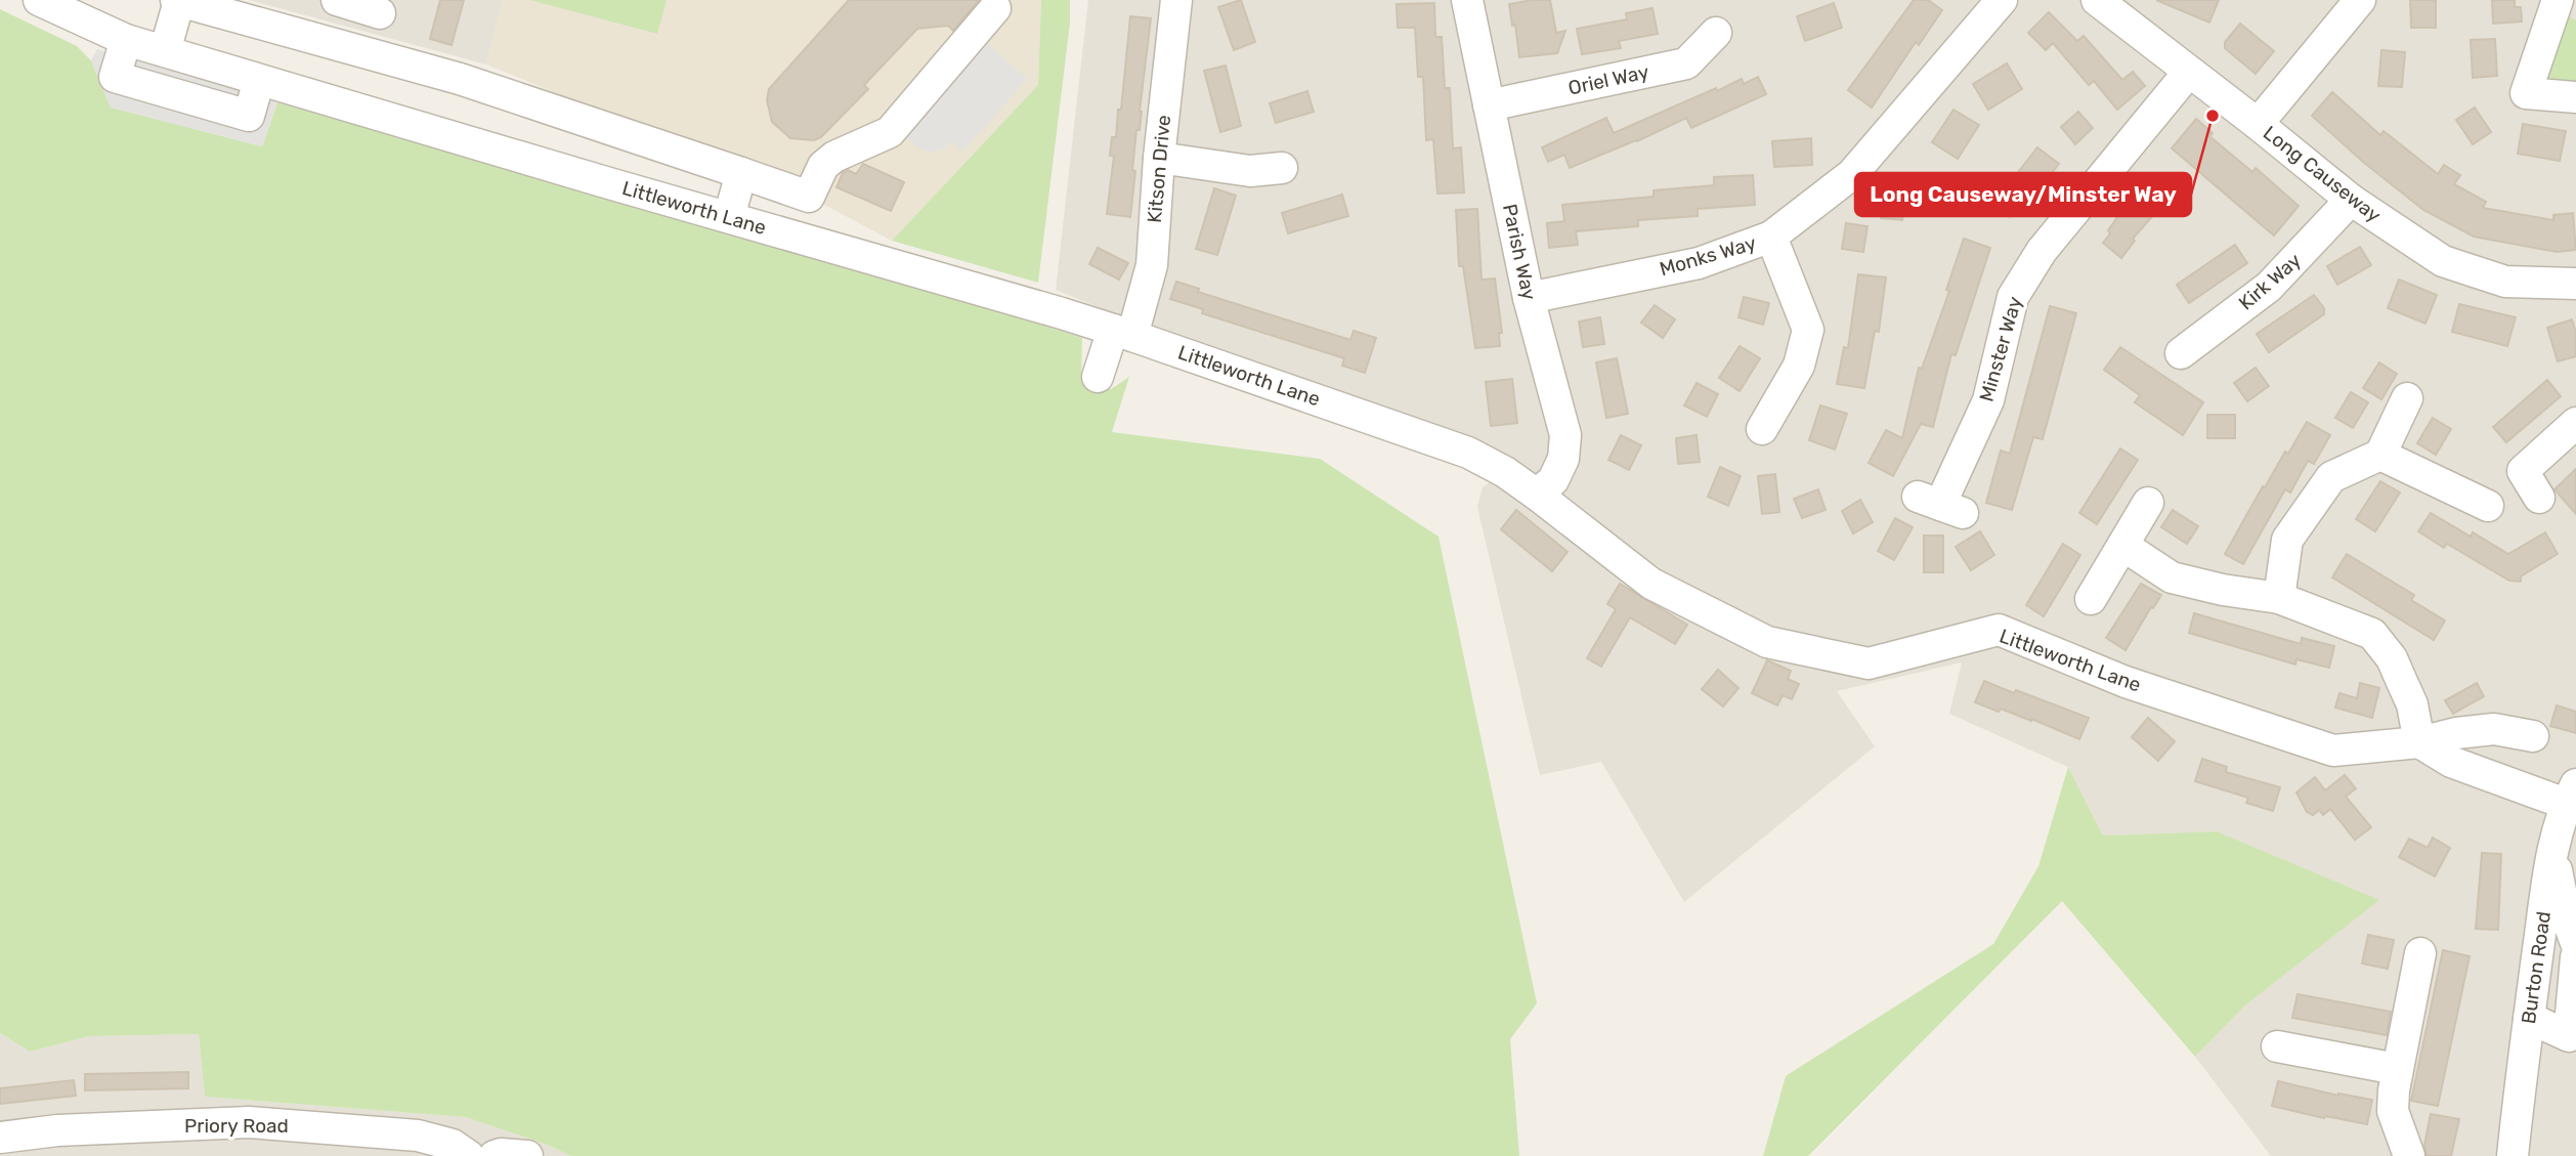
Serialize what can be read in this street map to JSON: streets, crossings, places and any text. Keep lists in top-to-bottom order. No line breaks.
{"streets":{"street":["Oriel Way","Kitson Drive","Long Causeway","Littleworth Lane","Parish Way","Monks Way","Kirk Way","Minster Way","Burton Road","Priory Road"]},"crossings":[["Oriel Way","Parish Way"],["Kitson Drive","Littleworth Lane"],["Long Causeway","Kirk Way"],["Long Causeway","Minster Way"],["Littleworth Lane","Parish Way"],["Parish Way","Monks Way"]],"places":["Long Causeway/Minster Way"]}
